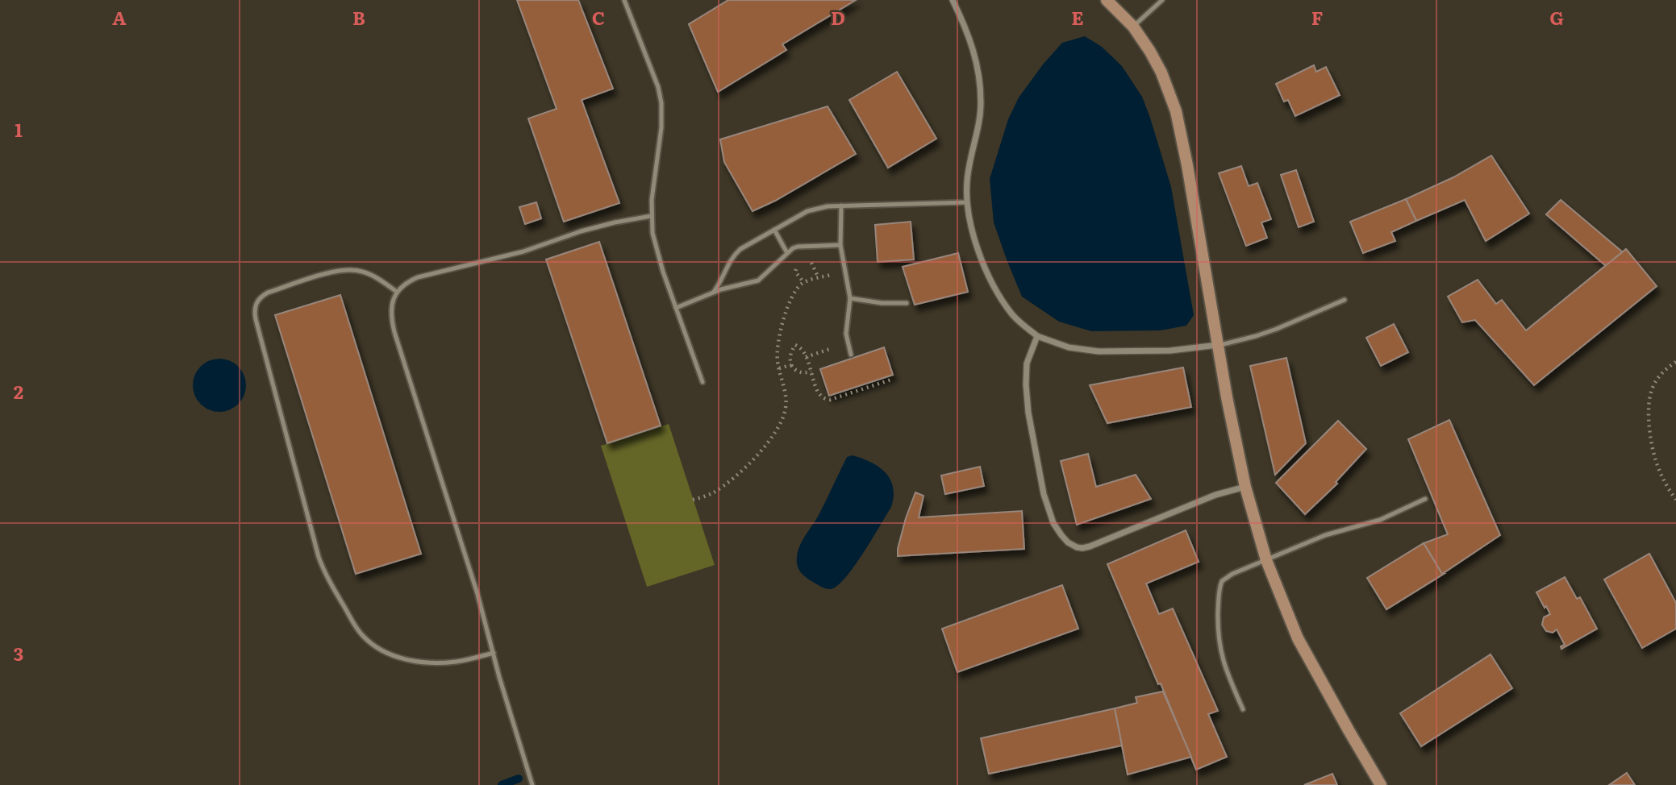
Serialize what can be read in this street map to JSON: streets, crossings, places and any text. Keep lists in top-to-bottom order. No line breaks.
{"grid":{"columns":["A","B","C","D","E","F","G"],"rows":["1","2","3"]}}
